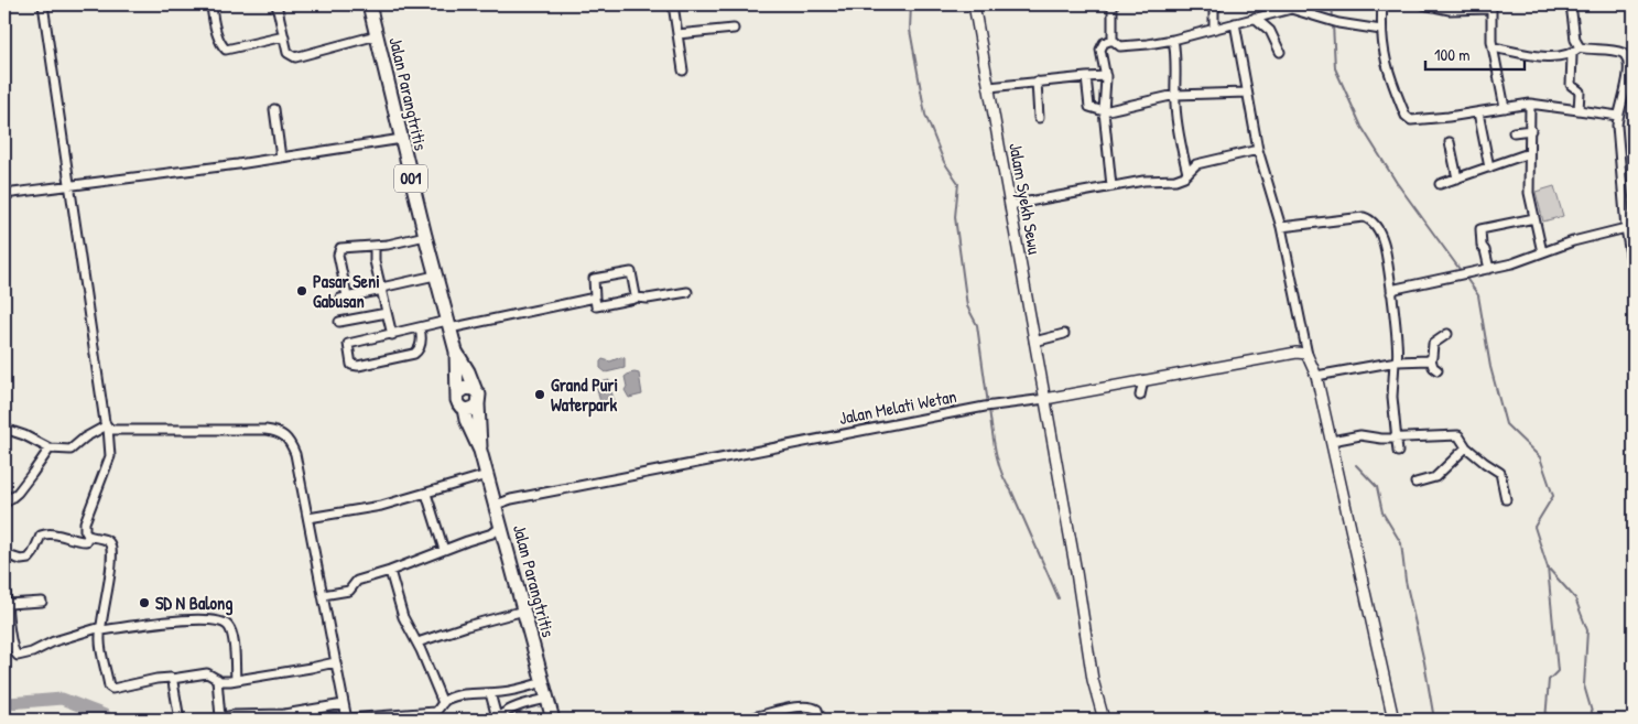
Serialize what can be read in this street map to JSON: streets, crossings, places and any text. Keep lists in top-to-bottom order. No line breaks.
{"streets":{"main road":["Jalan Parangtritis","001"],"street":["Jalam Syekh Sewu","Jalan Melati Wetan"]},"crossings":[["Jalan Parangtritis","001"],["Jalan Parangtritis","Jalan Melati Wetan"],["Jalam Syekh Sewu","Jalan Melati Wetan"]],"places":["Pasar Seni Gabusan","Grand Puri Waterpark","SD N Balong"],"scale_bar":"100 m"}
